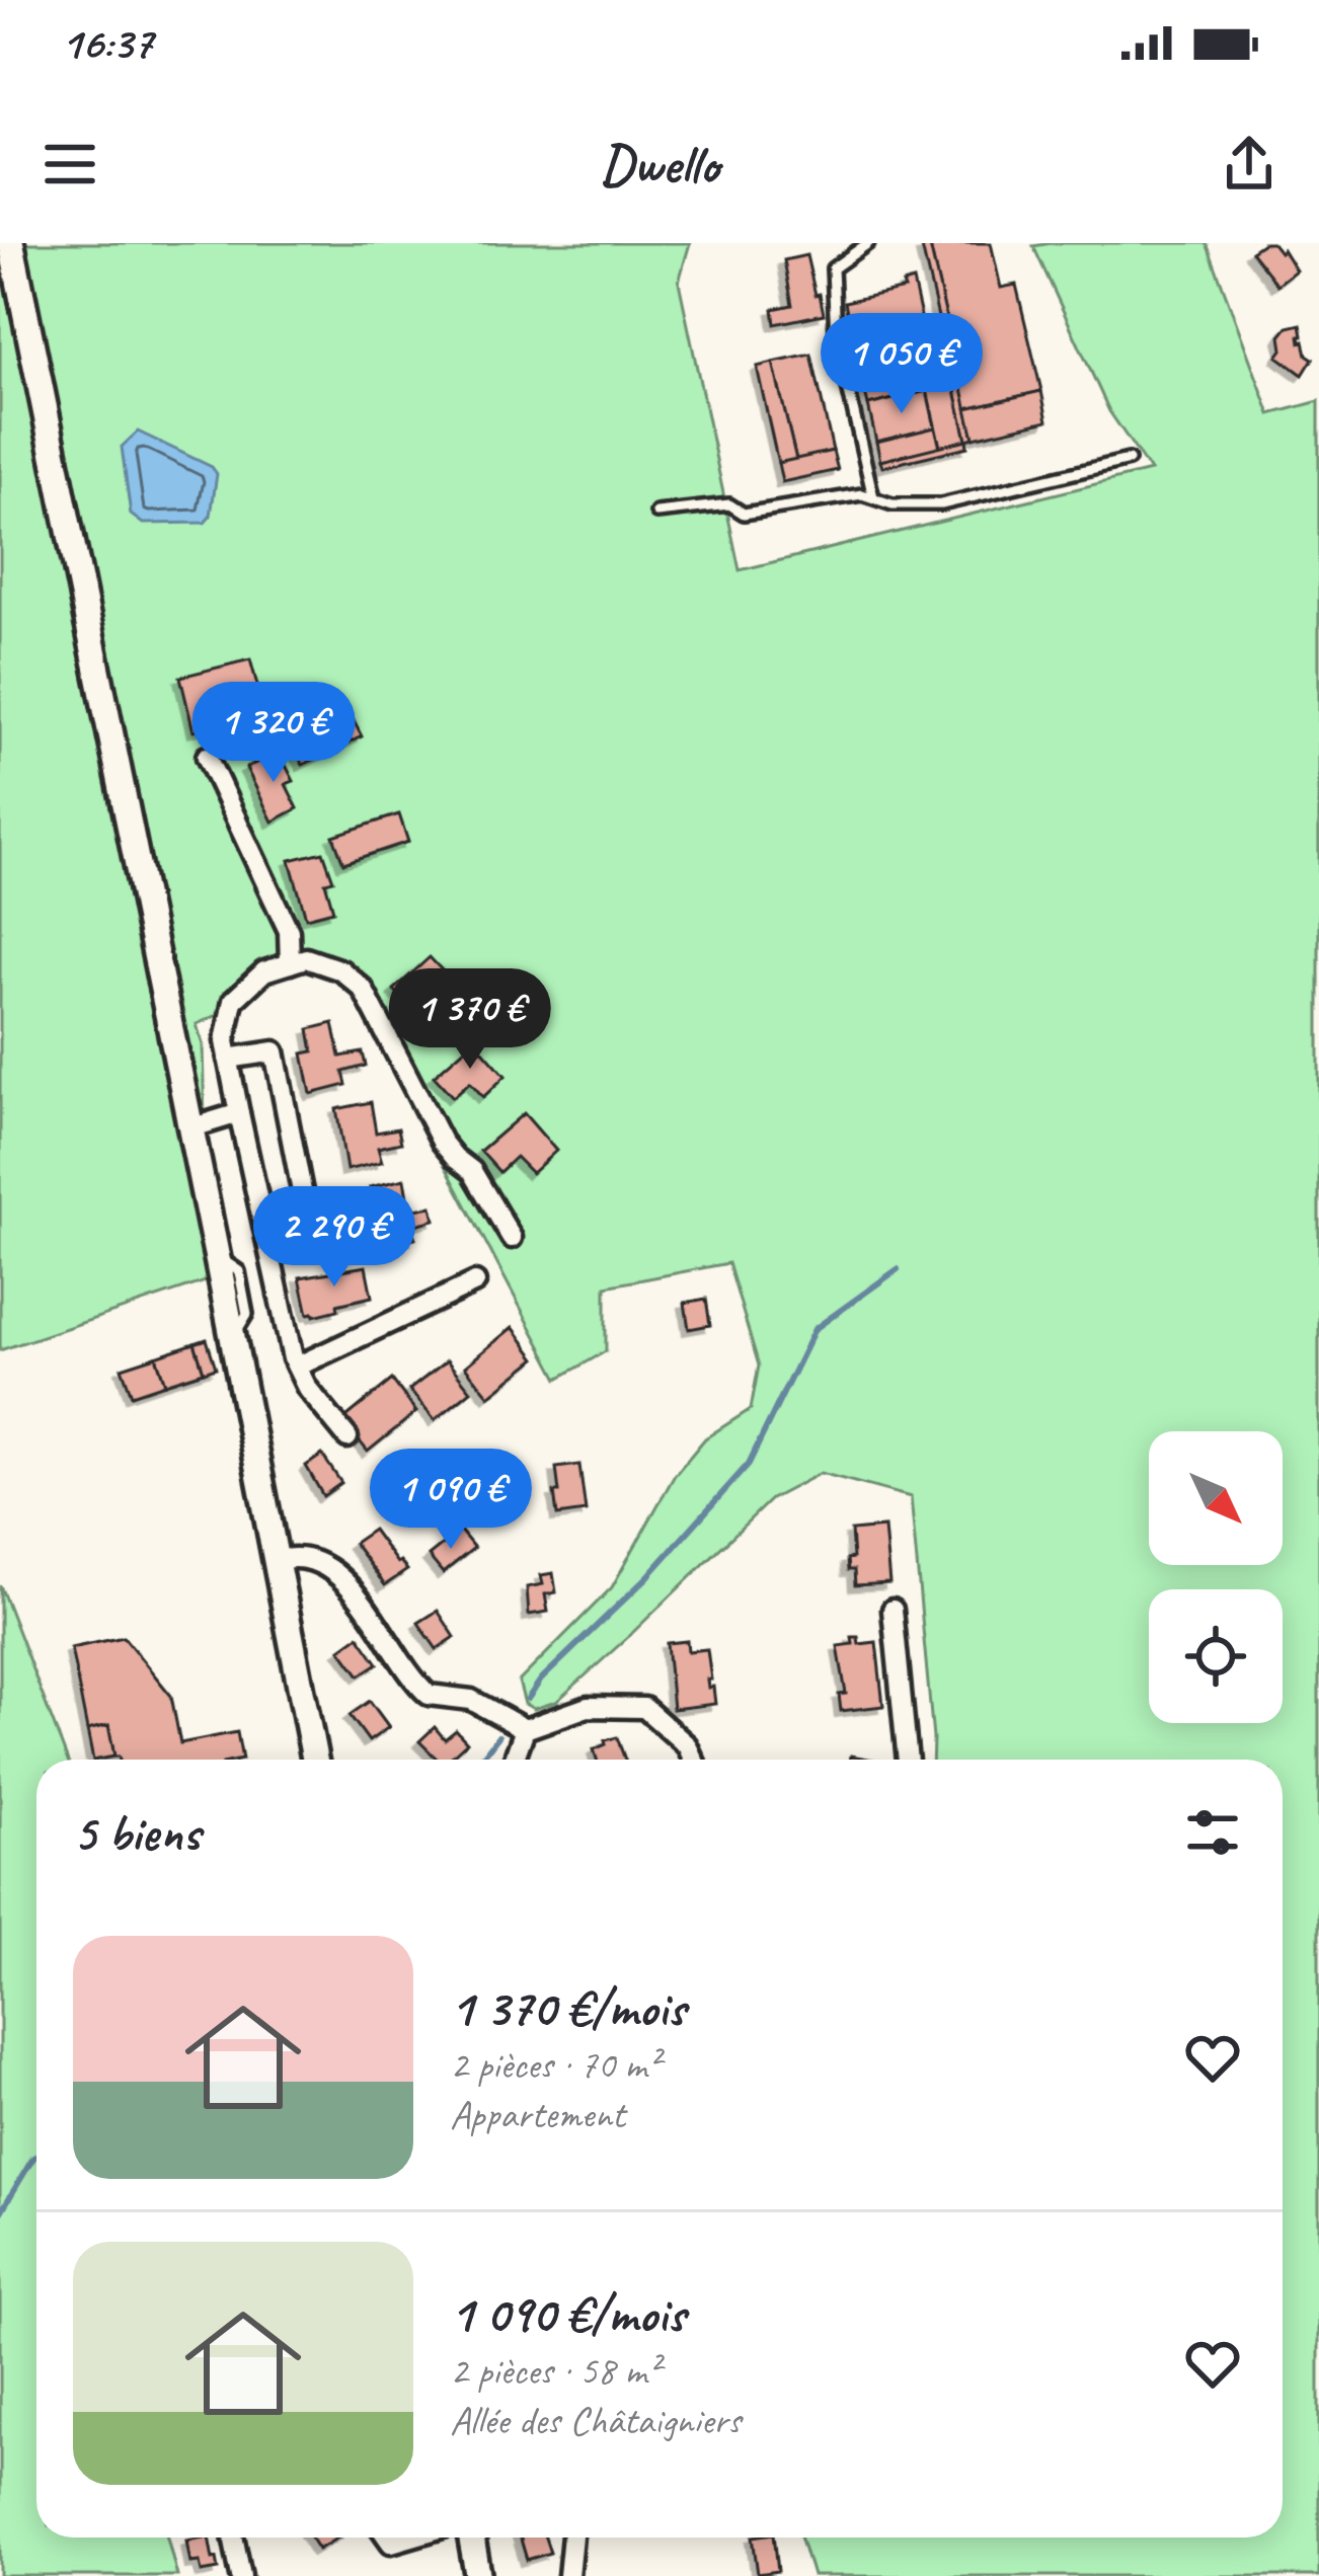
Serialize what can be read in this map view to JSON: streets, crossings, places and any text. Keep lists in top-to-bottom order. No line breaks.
{"north":"bottom right","page":{"status":"16:37","header":"Dwello","price":["1 050 €","1 320 €","1 370 €","2 290 €","1 090 €"],"heading":"5 biens","list":[{"name":"1 370 €/mois","note":"2 pièces · 70 m² · Appartement"},{"name":"1 090 €/mois","note":"2 pièces · 58 m² · Allée des Châtaigniers"}]}}
